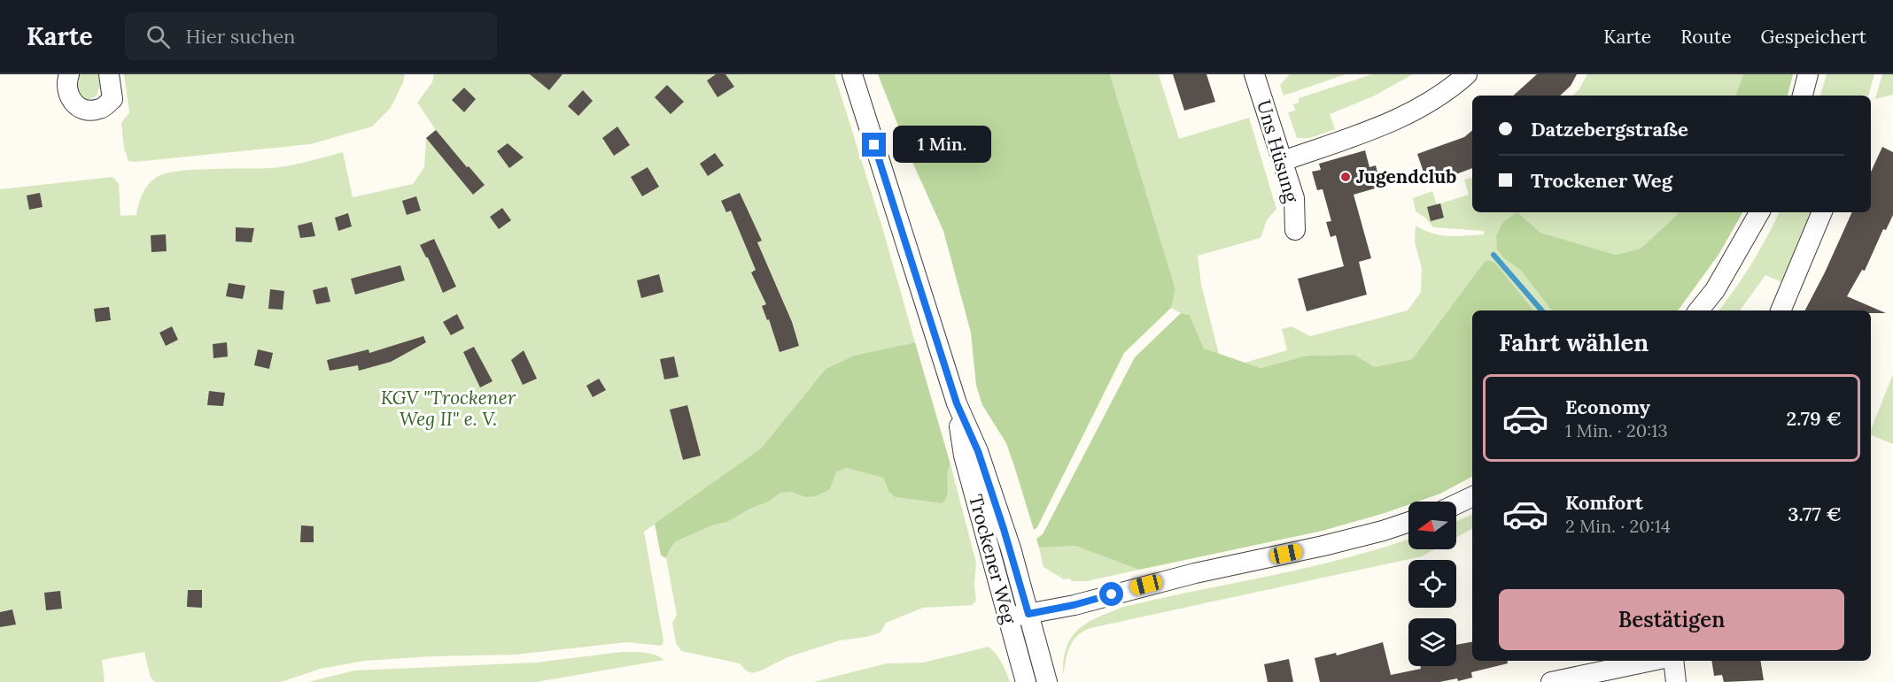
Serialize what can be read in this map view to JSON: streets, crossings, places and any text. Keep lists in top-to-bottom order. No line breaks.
{"streets":{"street":["Uns Hüsung","Trockener Weg"]},"parks":["KGV \"Trockener Weg II\" e. V."],"places":["Jugendclub"],"north":"left","page":{"header":"Karte","search":"Hier suchen","nav":["Karte","Route","Gespeichert"],"banner":["Datzebergstraße","Trockener Weg"],"bubble":"1 Min.","heading":"Fahrt wählen","list":[{"name":"Economy","note":"1 Min. · 20:13","value":"2.79 €"},{"name":"Komfort","note":"2 Min. · 20:14","value":"3.77 €"}],"buttons":"Bestätigen"}}
